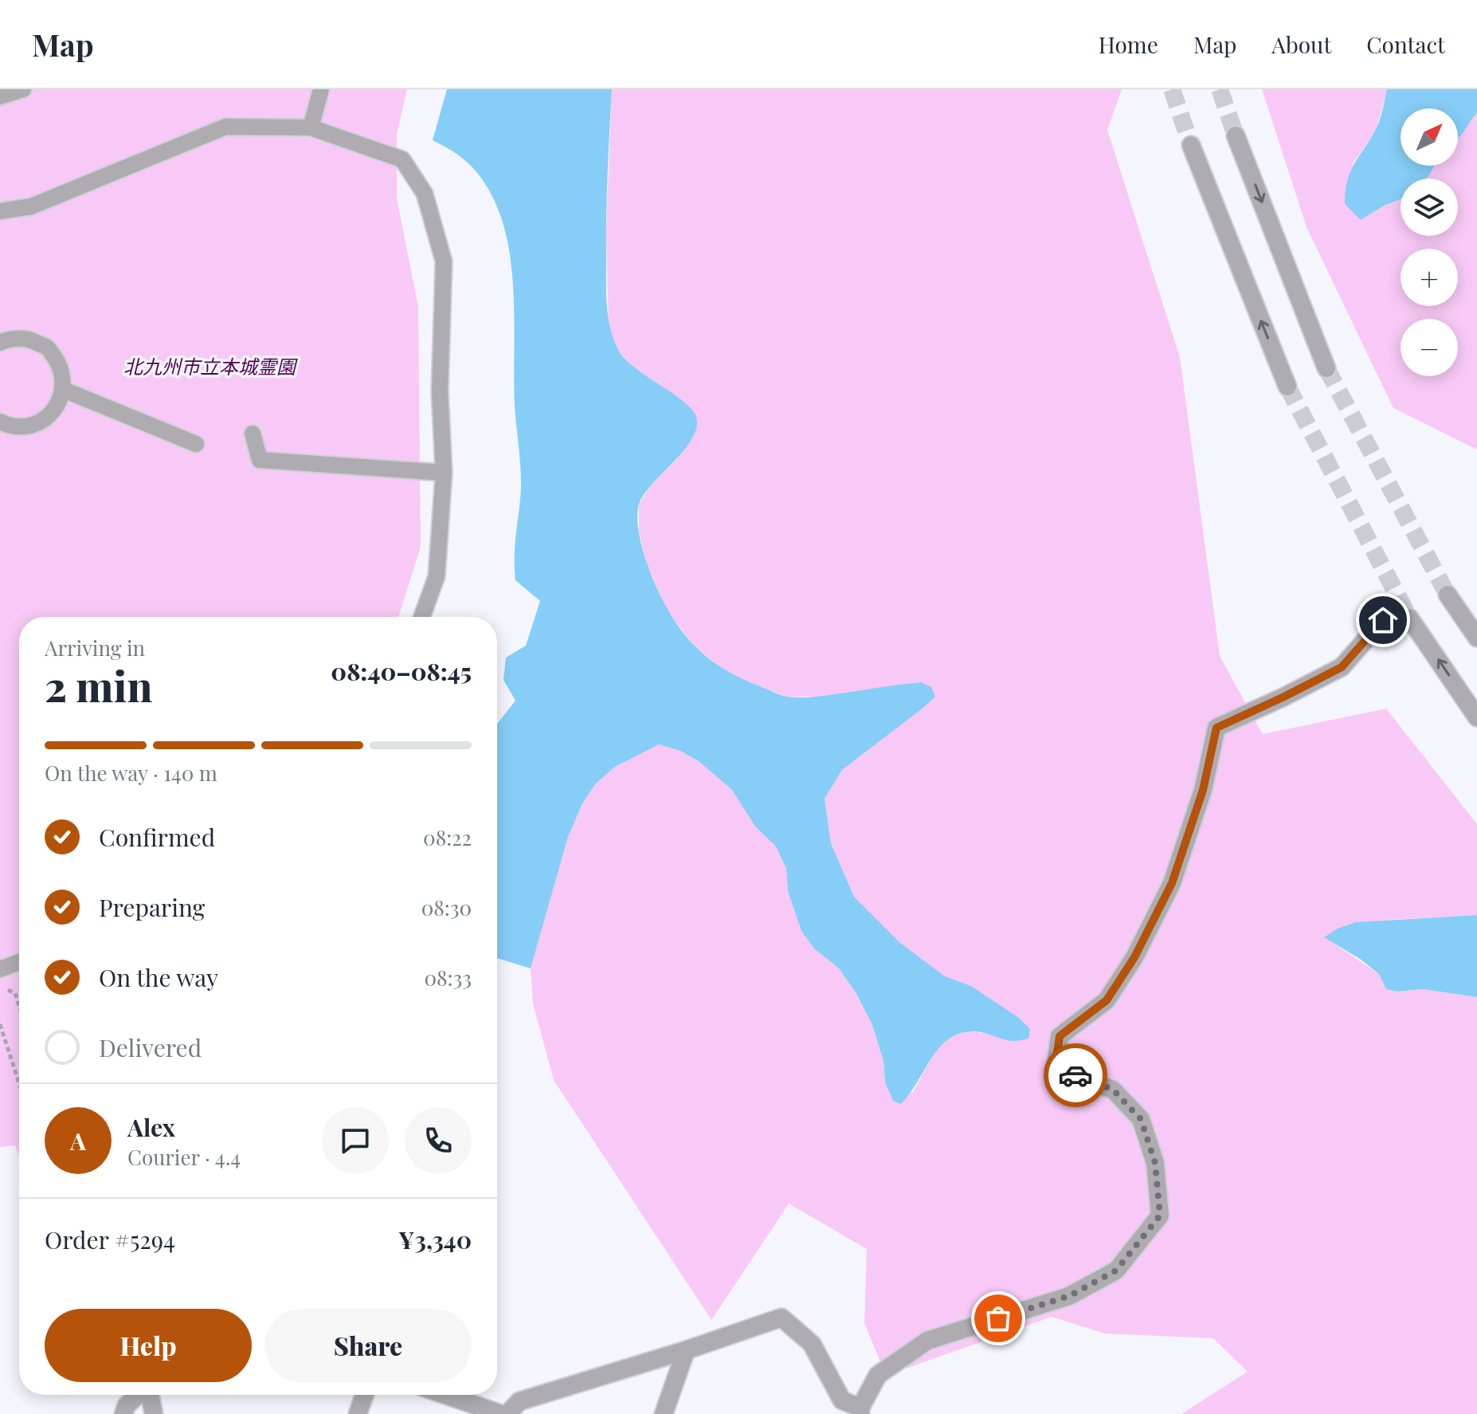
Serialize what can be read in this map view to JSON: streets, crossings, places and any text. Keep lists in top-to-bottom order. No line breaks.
{"parks":["北九州市立本城霊園"],"north":"top right","page":{"header":"Map","nav":["Home","Map","About","Contact"],"map_buttons":["+","−"],"heading":["2 min","Arriving in","08:40–08:45"],"panel":["Alex","Courier · 4.4","Order #5294","¥3,340"],"bar":"On the way · 140 m","list":[["Confirmed","08:22"],["Preparing","08:30"],["On the way","08:33"],"Delivered"],"round":"A","buttons":["Help","Share"]}}
